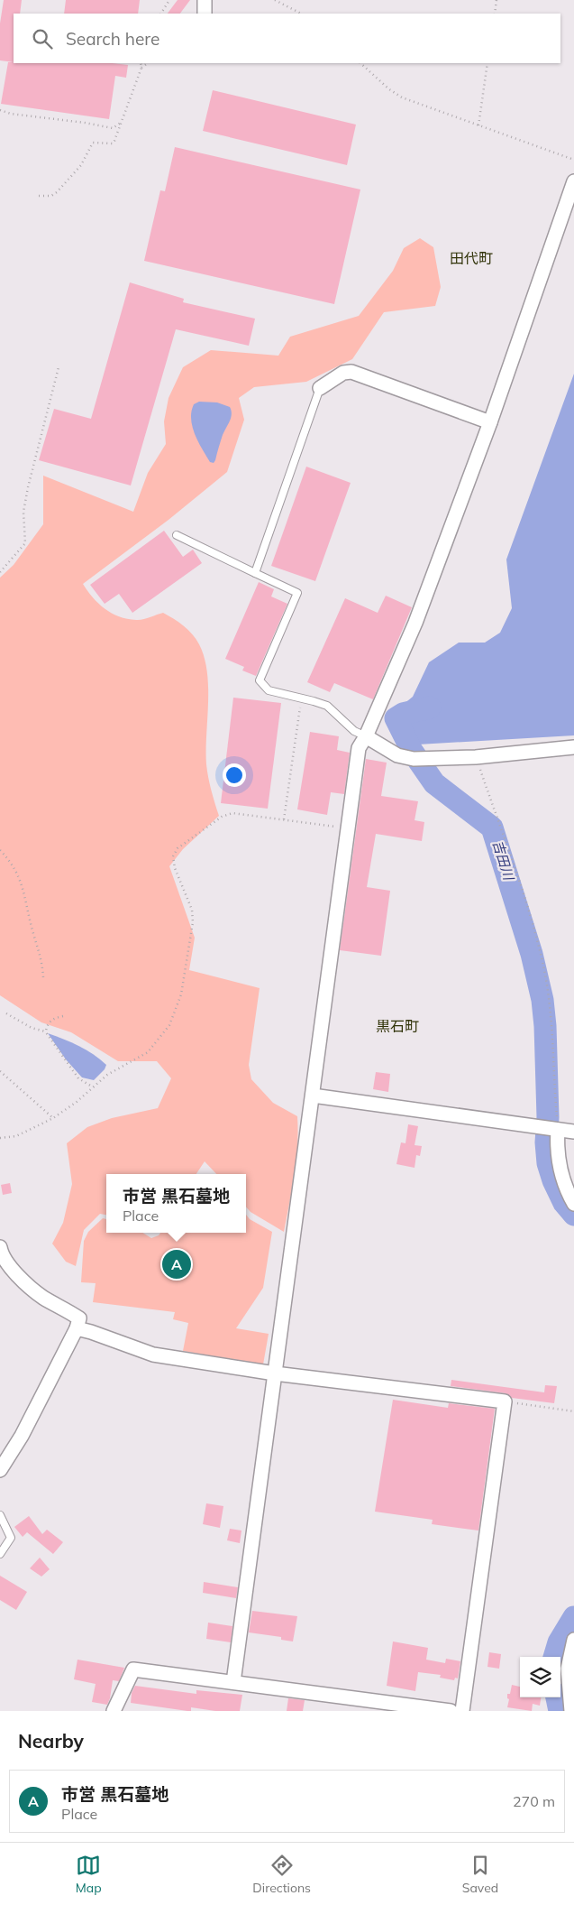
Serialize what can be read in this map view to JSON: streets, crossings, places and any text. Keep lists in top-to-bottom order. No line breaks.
{"districts":["田代町","黒石町"],"water":["吉田川"],"page":{"search":"Search here","popup":["市営 黒石墓地","Place"],"pins":"A","heading":"Nearby","list":[{"mark":"A","name":"市営 黒石墓地","note":"Place","value":"270 m"}],"nav":["Map","Directions","Saved"]}}
